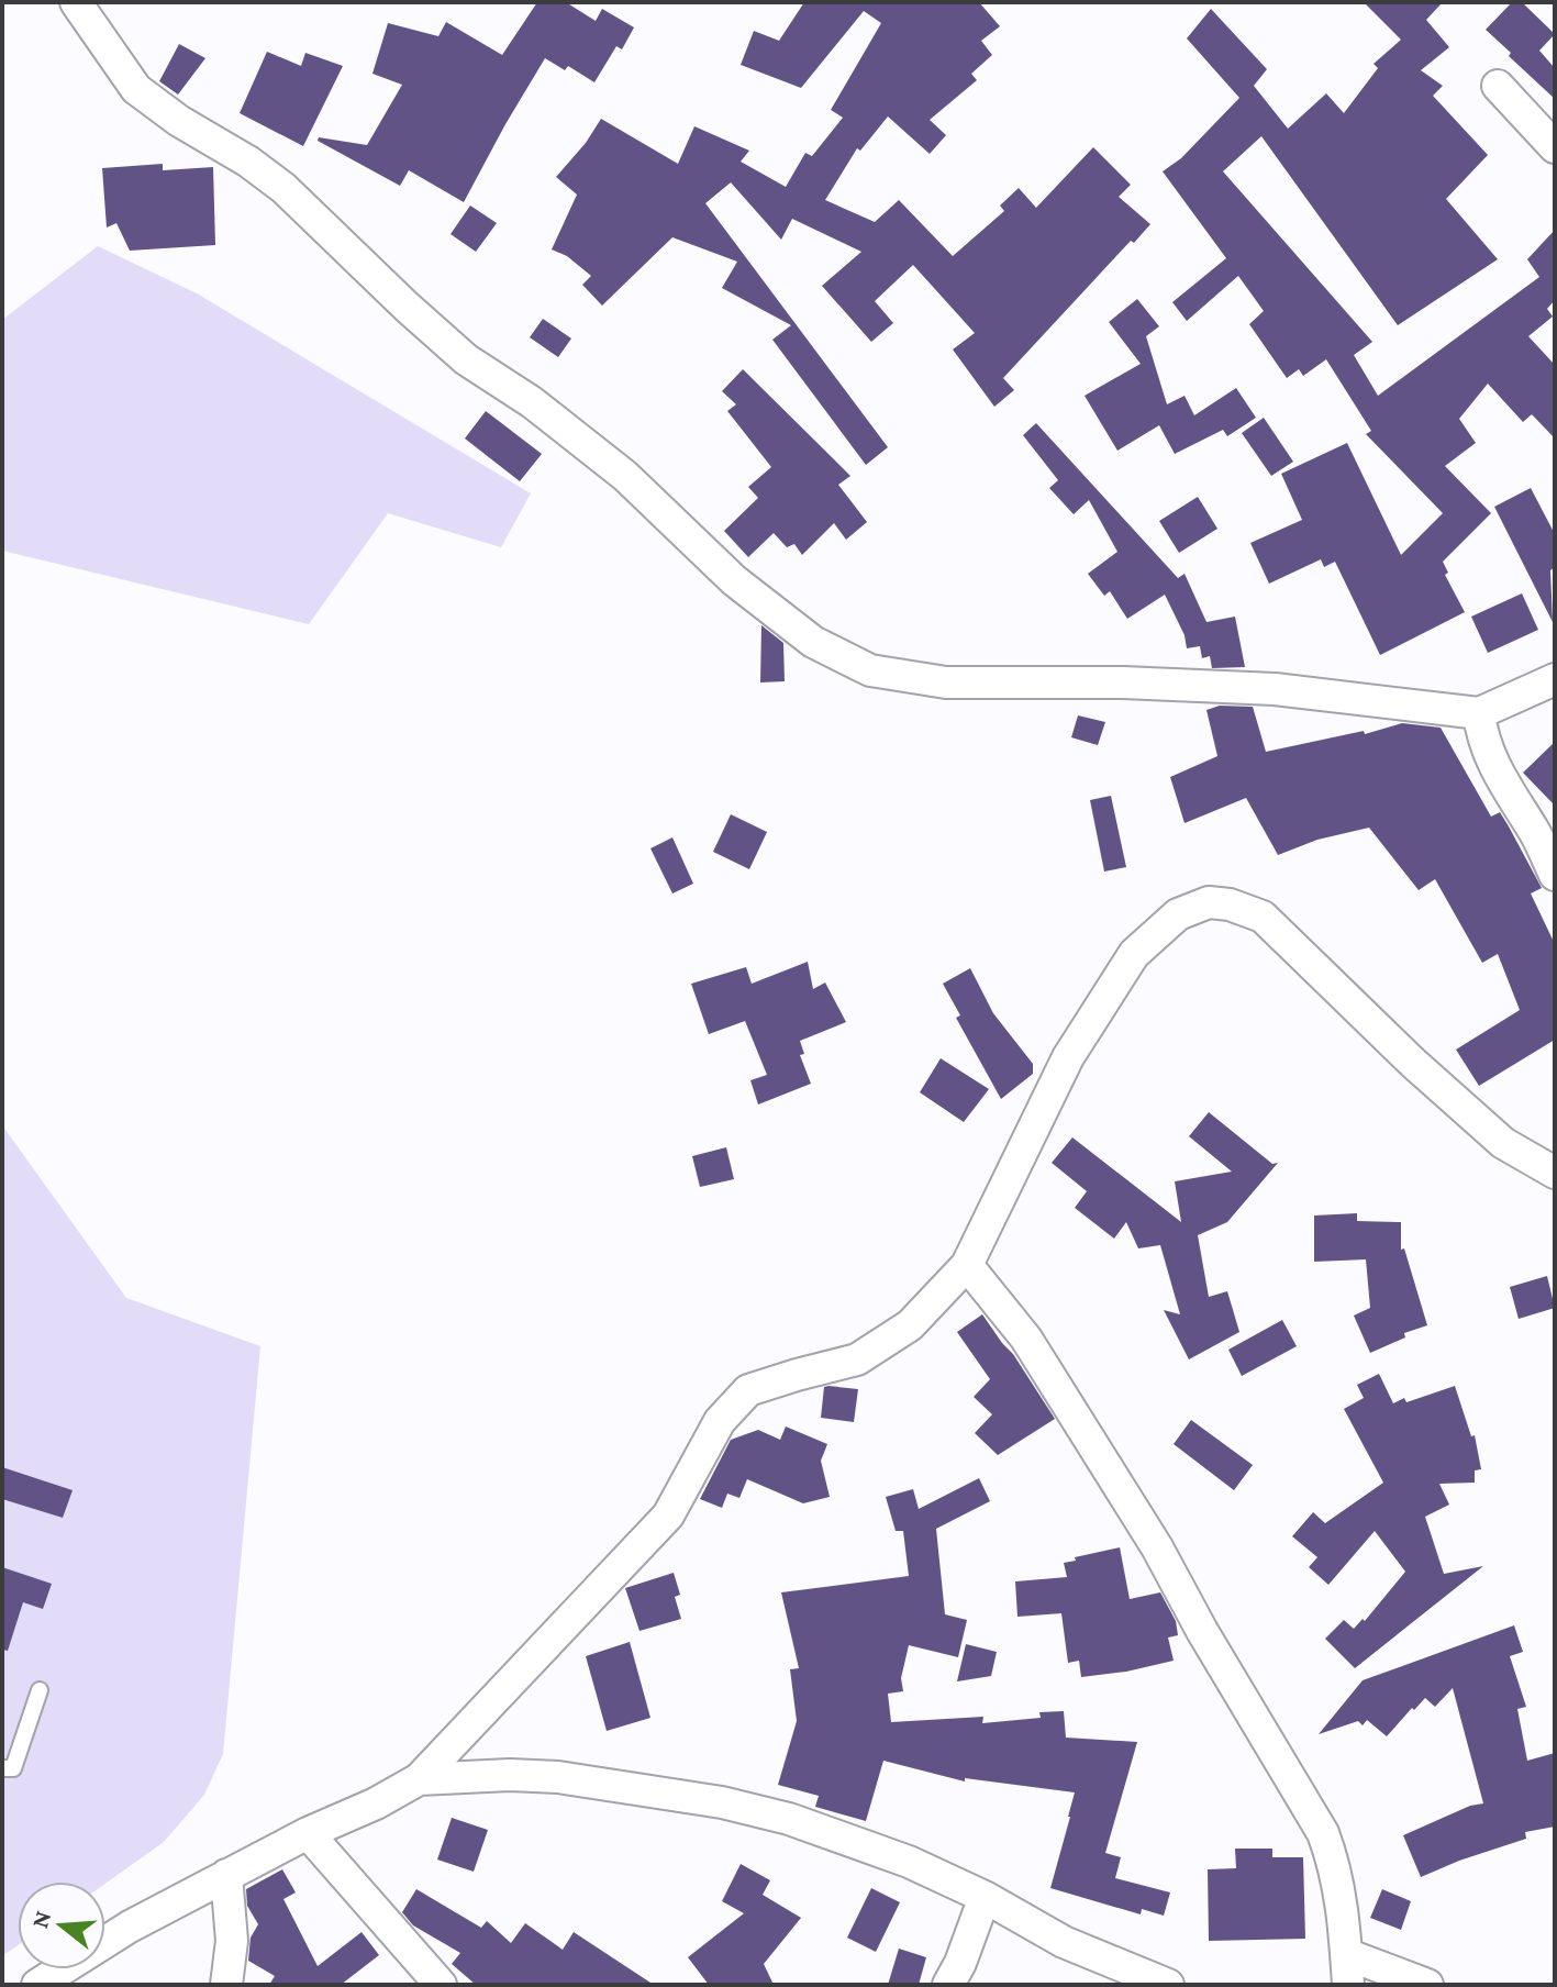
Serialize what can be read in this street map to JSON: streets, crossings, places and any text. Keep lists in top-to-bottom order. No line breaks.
{"north":"left"}
